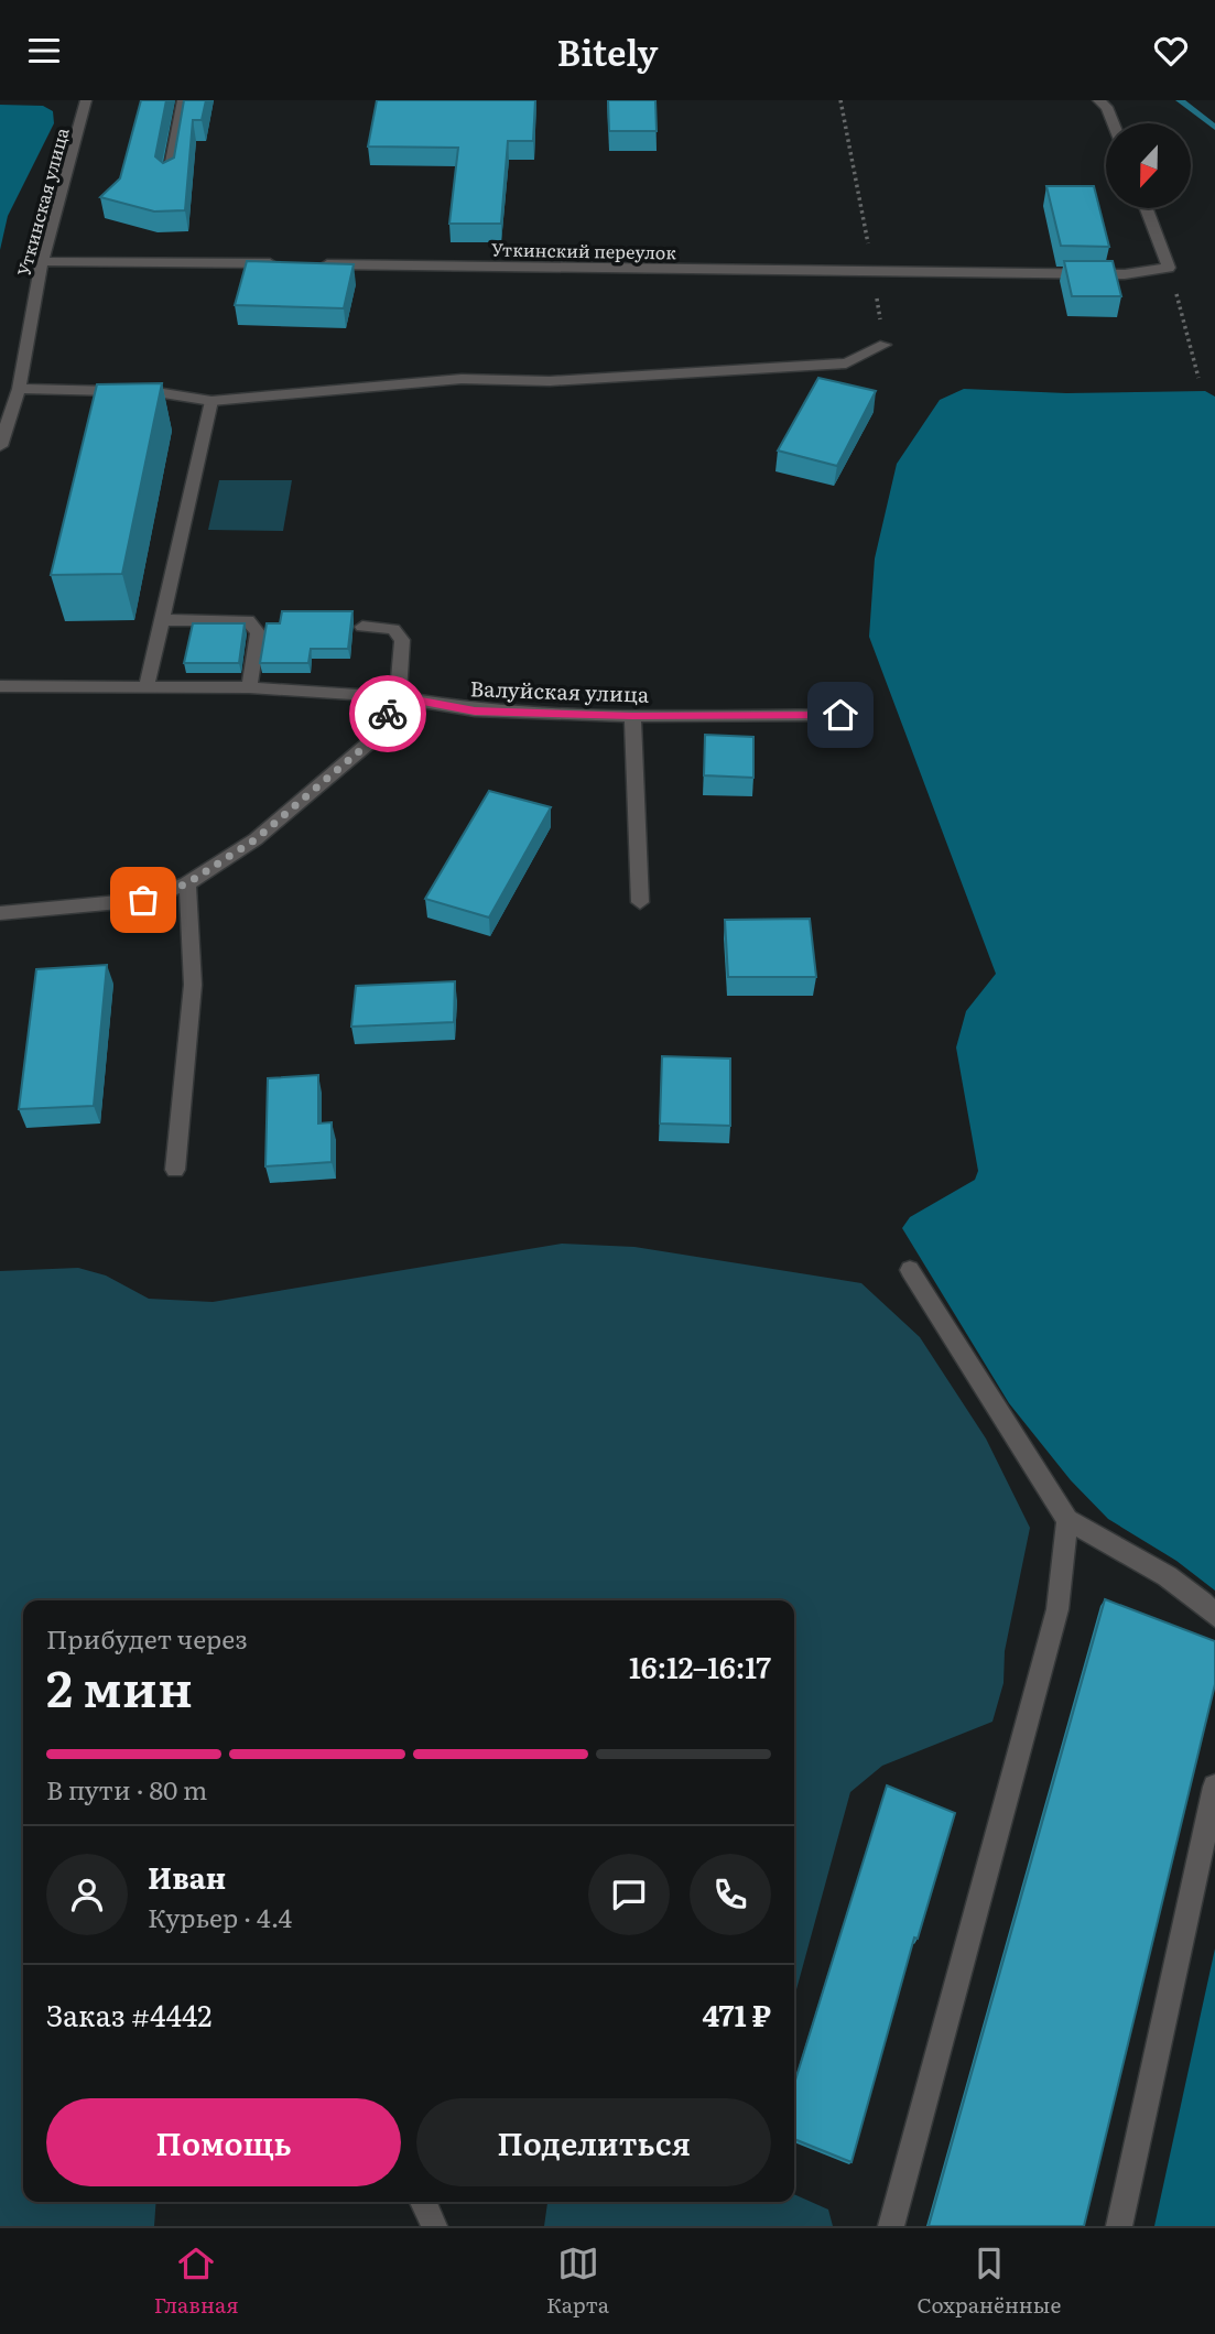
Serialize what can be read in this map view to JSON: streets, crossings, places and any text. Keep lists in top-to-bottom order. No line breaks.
{"streets":{"street":["Уткинская улица","Уткинский переулок","Валуйская улица"]},"north":"bottom","page":{"header":"Bitely","heading":["2 мин","Прибудет через","16:12–16:17"],"panel":["Иван","Курьер · 4.4","Заказ #4442","471 ₽"],"bar":"В пути · 80 m","buttons":["Помощь","Поделиться"],"tabs":["Главная","Карта","Сохранённые"]}}
